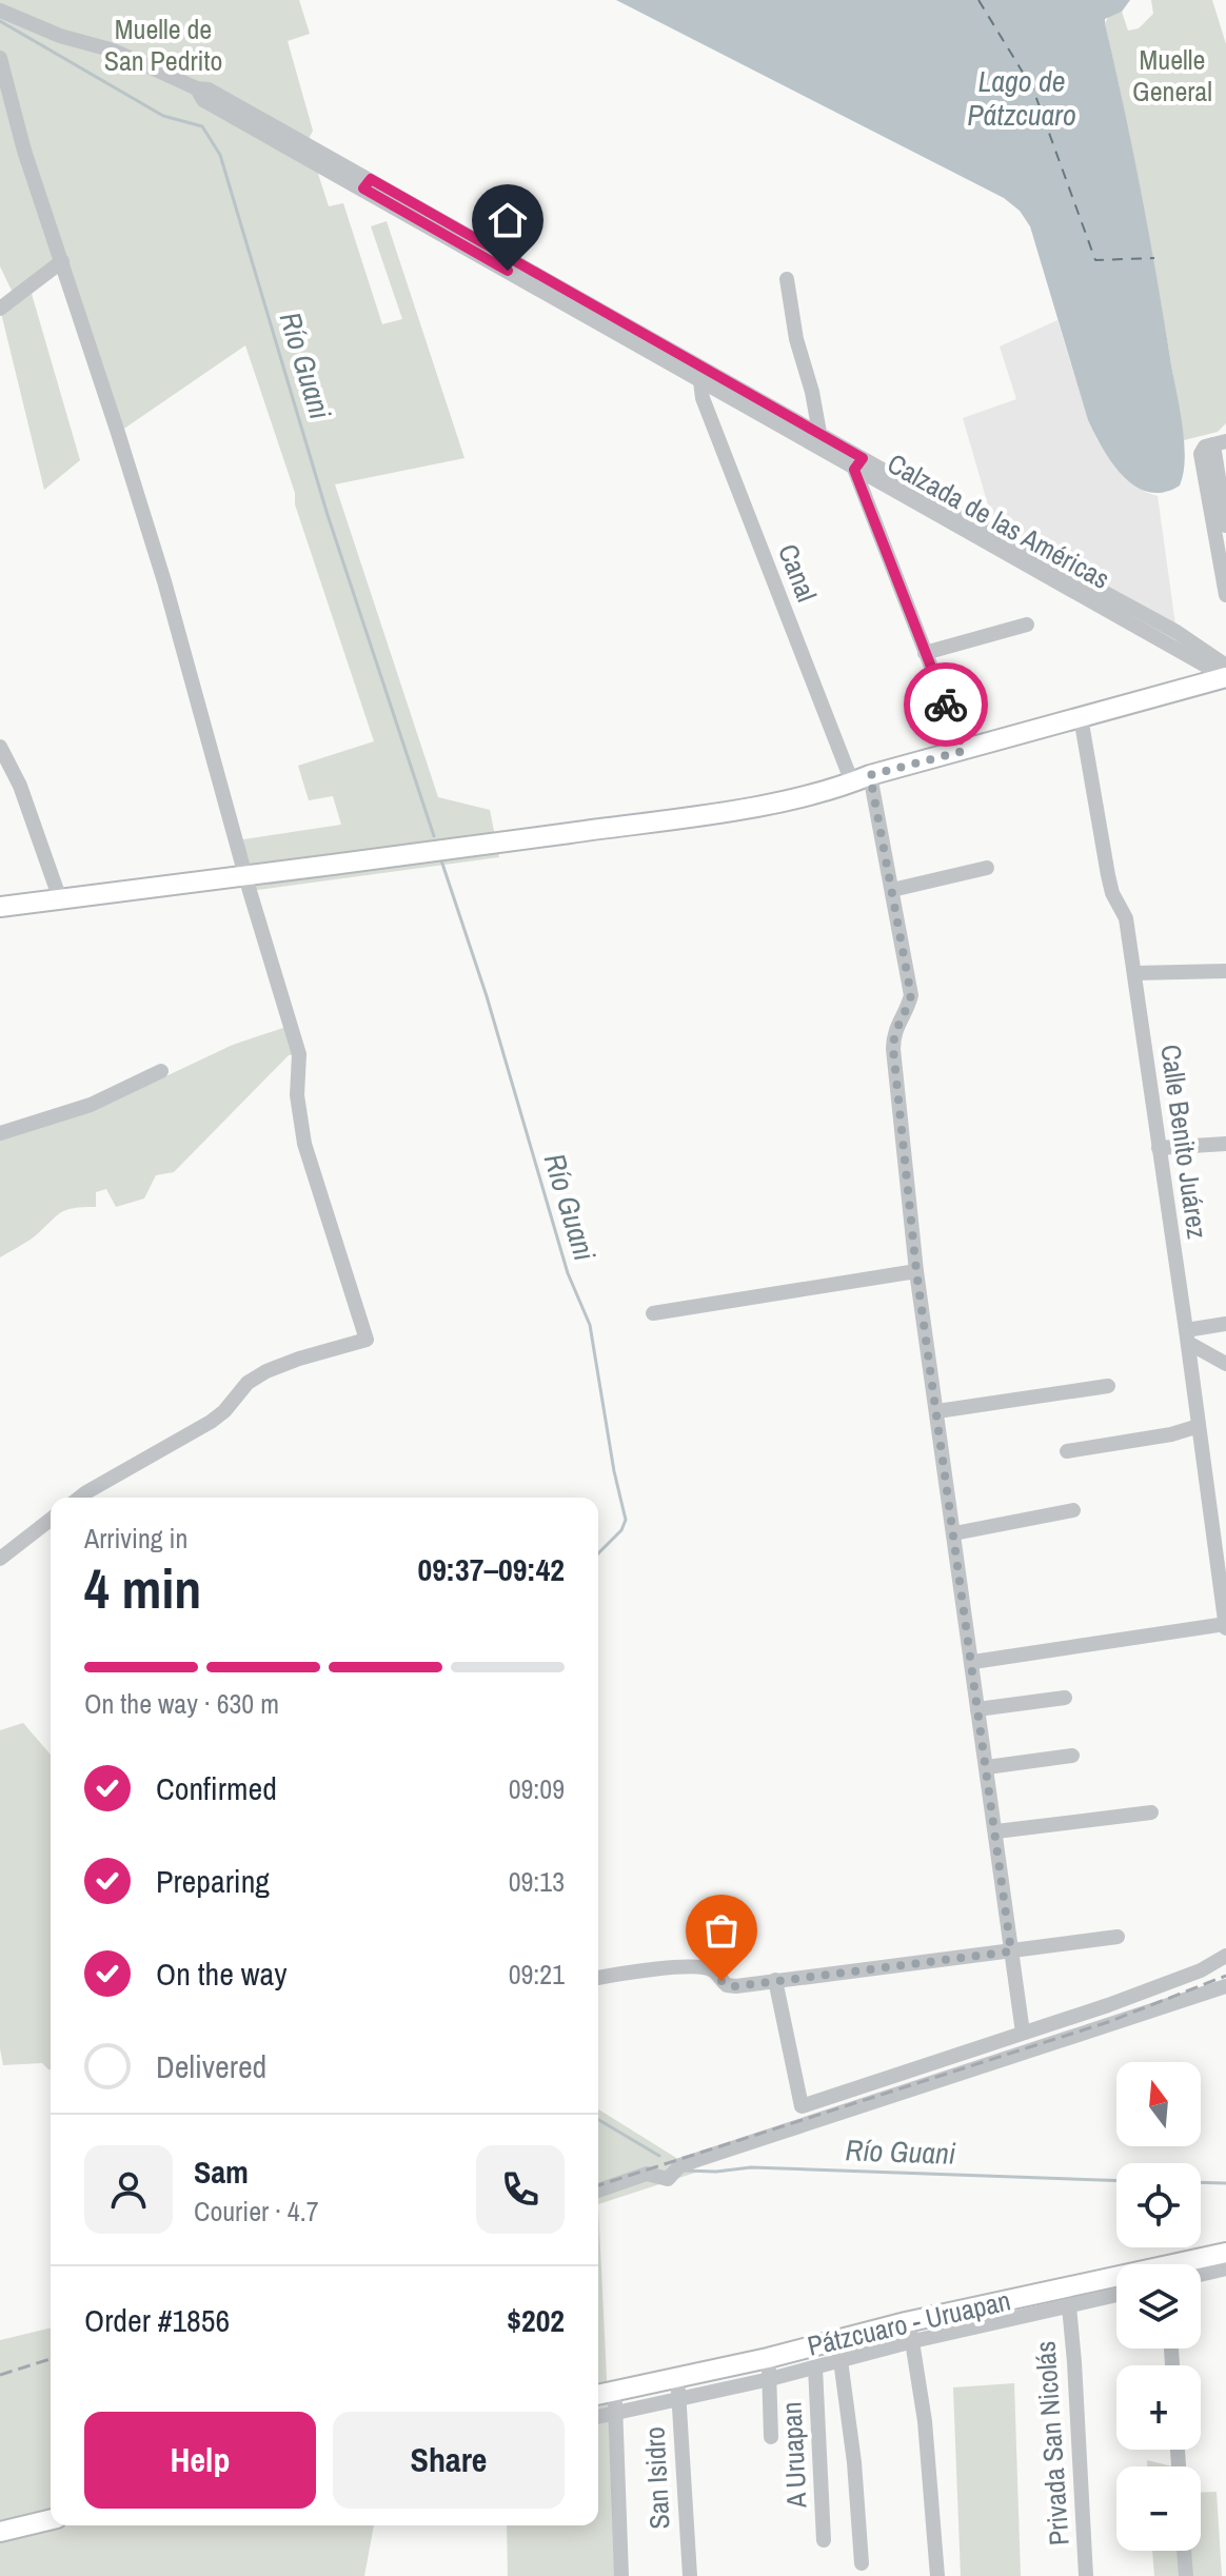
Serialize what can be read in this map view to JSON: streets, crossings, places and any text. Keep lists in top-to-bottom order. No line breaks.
{"streets":{"main road":["Pátzcuaro - Uruapan"],"street":["Calzada de las Américas","Canal","Calle Benito Juárez","Privada San Nicolás","A Uruapan","San Isidro"]},"crossings":[["Calzada de las Américas","Canal"],["Pátzcuaro - Uruapan","San Isidro"]],"water":["Lago de Pátzcuaro","Río Guani"],"parks":["Muelle de San Pedrito","Muelle General"],"north":"top","page":{"heading":["4 min","Arriving in","09:37–09:42"],"panel":["Sam","Courier · 4.7","Order #1856","$202"],"bar":"On the way · 630 m","list":[["Confirmed","09:09"],["Preparing","09:13"],["On the way","09:21"],"Delivered"],"map_buttons":["+","−"],"buttons":["Help","Share"]}}
